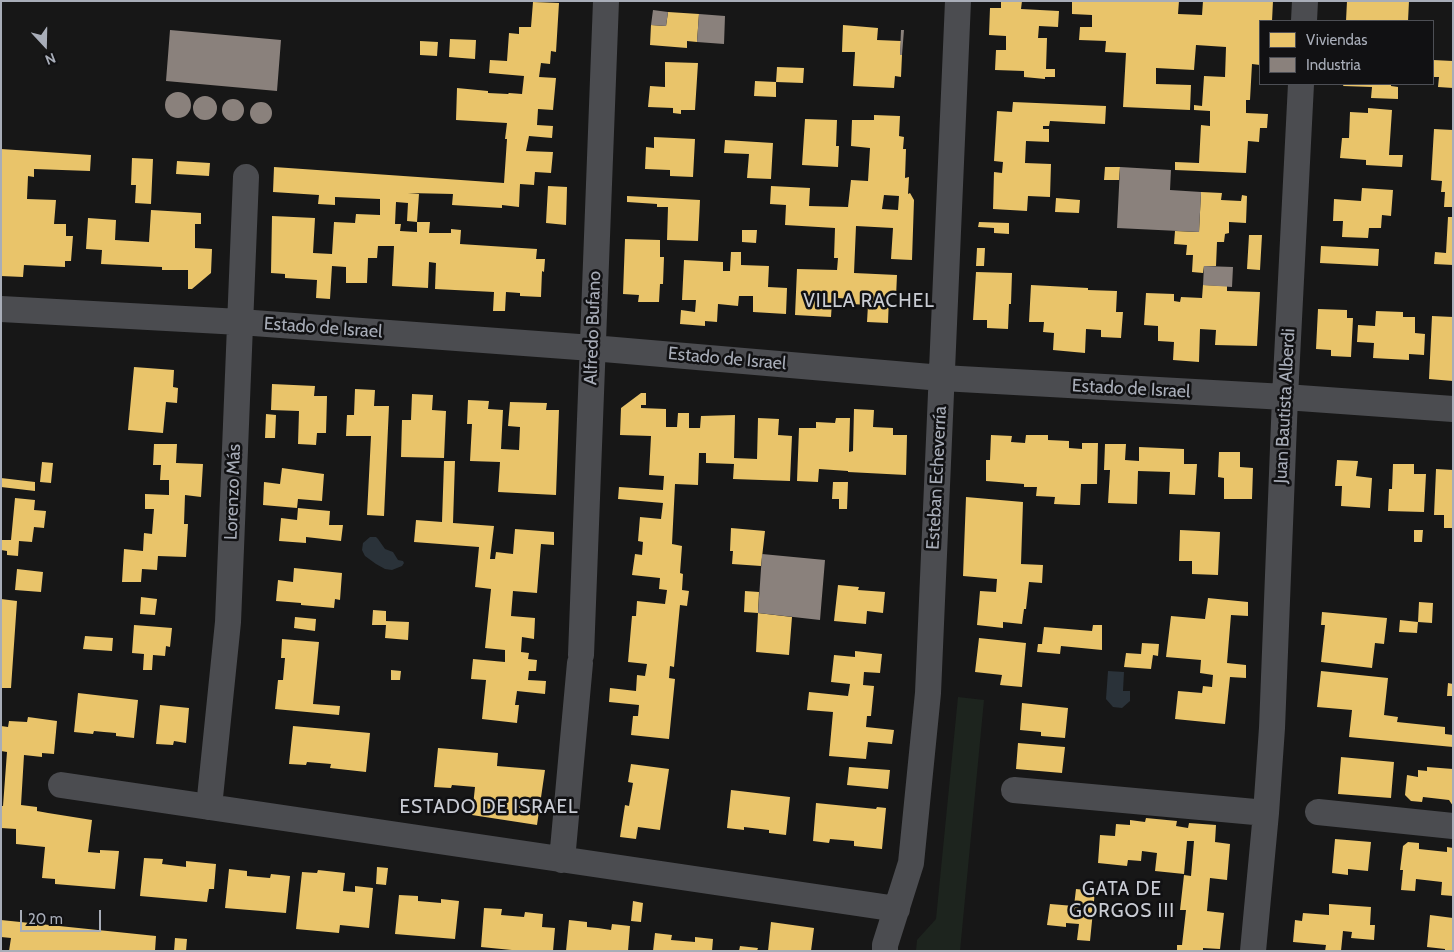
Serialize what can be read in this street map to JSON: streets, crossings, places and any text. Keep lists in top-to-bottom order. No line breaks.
{"streets":{"street":["Estado de Israel","Alfredo Bufano","Juan Bautista Alberdi","Esteban Echeverría","Lorenzo Más"]},"crossings":[["Estado de Israel","Alfredo Bufano"],["Estado de Israel","Juan Bautista Alberdi"],["Estado de Israel","Esteban Echeverría"],["Estado de Israel","Lorenzo Más"]],"districts":["VILLA RACHEL","ESTADO DE ISRAEL","GATA DE GORGOS III"],"legend":["Viviendas","Industria"],"scale_bar":"20 m","north":"bottom"}
